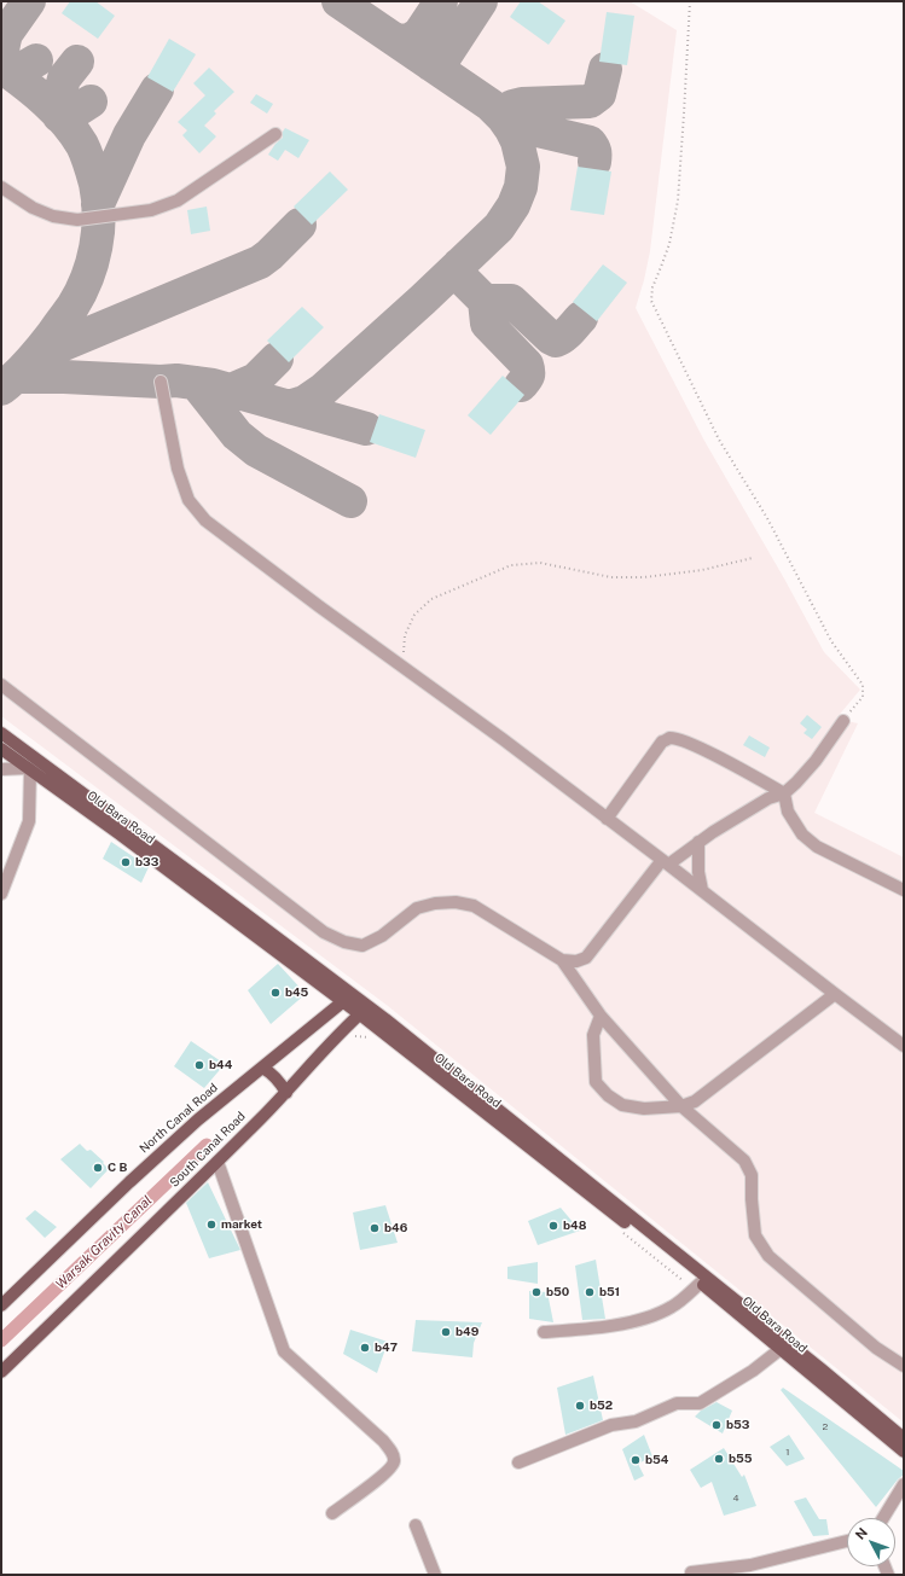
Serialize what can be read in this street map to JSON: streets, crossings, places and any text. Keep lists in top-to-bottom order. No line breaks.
{"streets":{"main road":["Old Bara Road","North Canal Road","South Canal Road"]},"crossings":[["Old Bara Road","North Canal Road"],["Old Bara Road","South Canal Road"]],"water":["Warsak Gravity Canal"],"places":["b33","b45","b44","C B","market","b48","b46","b50","b51","b49","b47","b52","b53","b55","b54"],"house_numbers":["2","1","4"],"north":"top left"}
